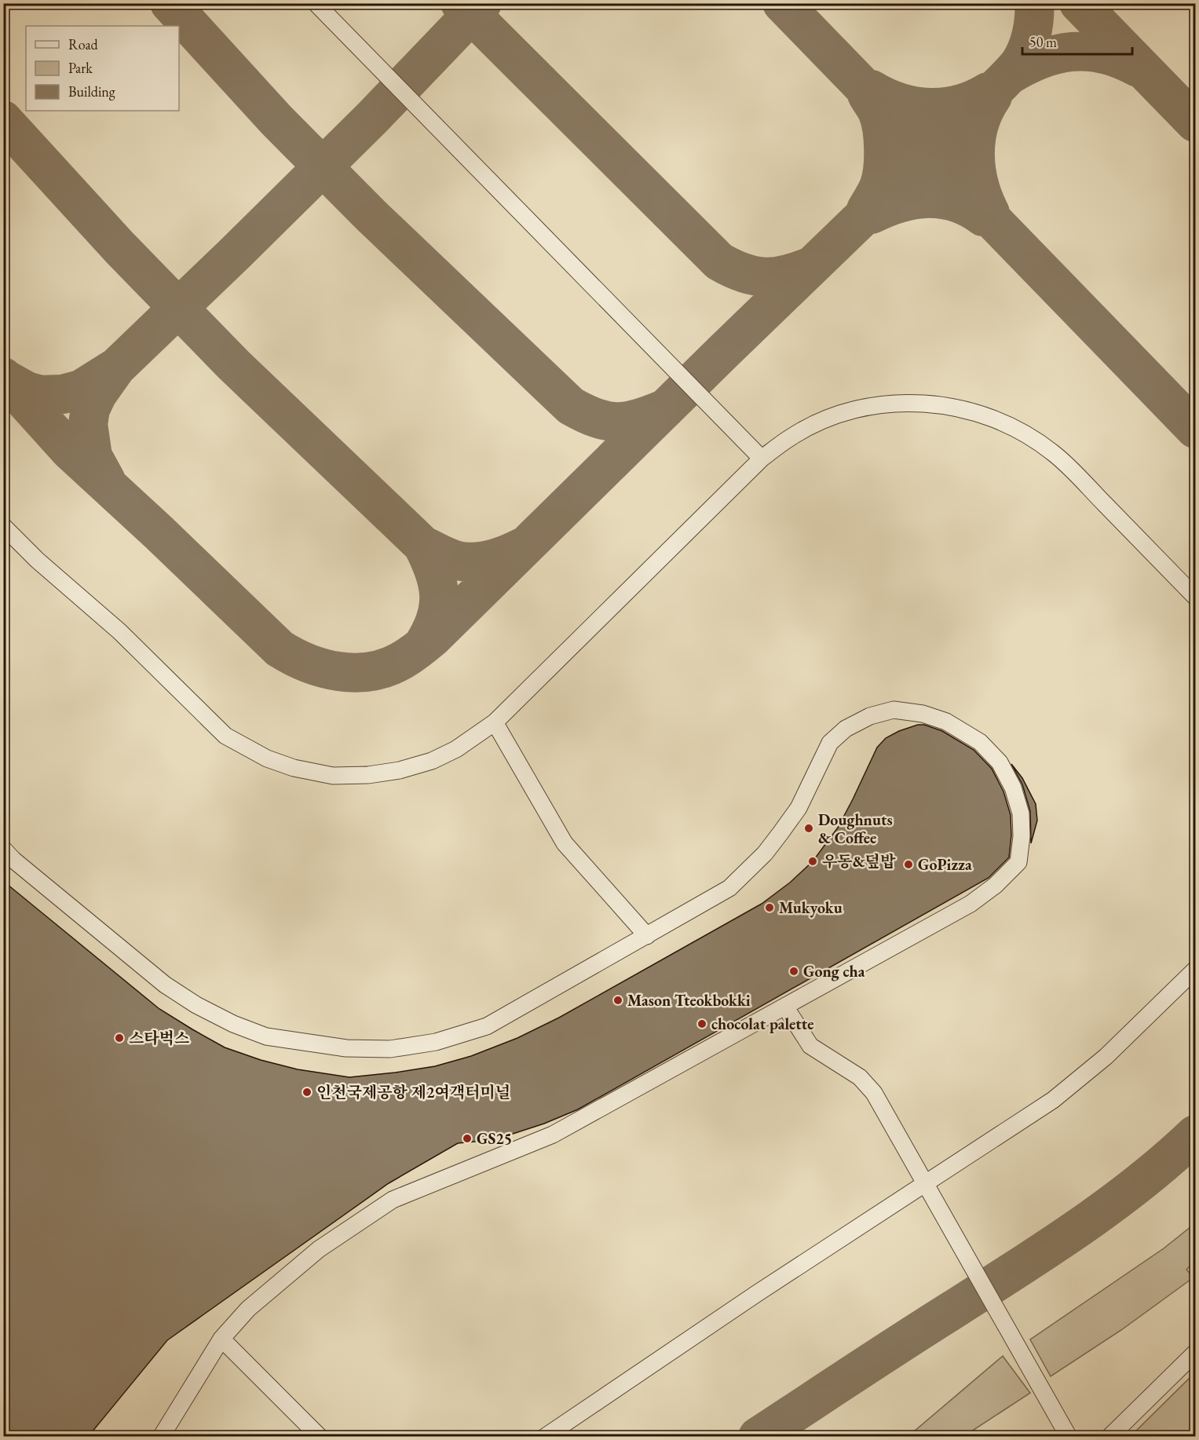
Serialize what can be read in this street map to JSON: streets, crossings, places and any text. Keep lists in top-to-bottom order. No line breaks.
{"places":["Doughnuts & Coffee","우동&덮밥","GoPizza","Mukyoku","Gong cha","Mason Tteokbokki","chocolat palette","스타벅스","인천국제공항 제2여객터미널","GS25"],"legend":["Road","Park","Building"],"scale_bar":"50 m"}
